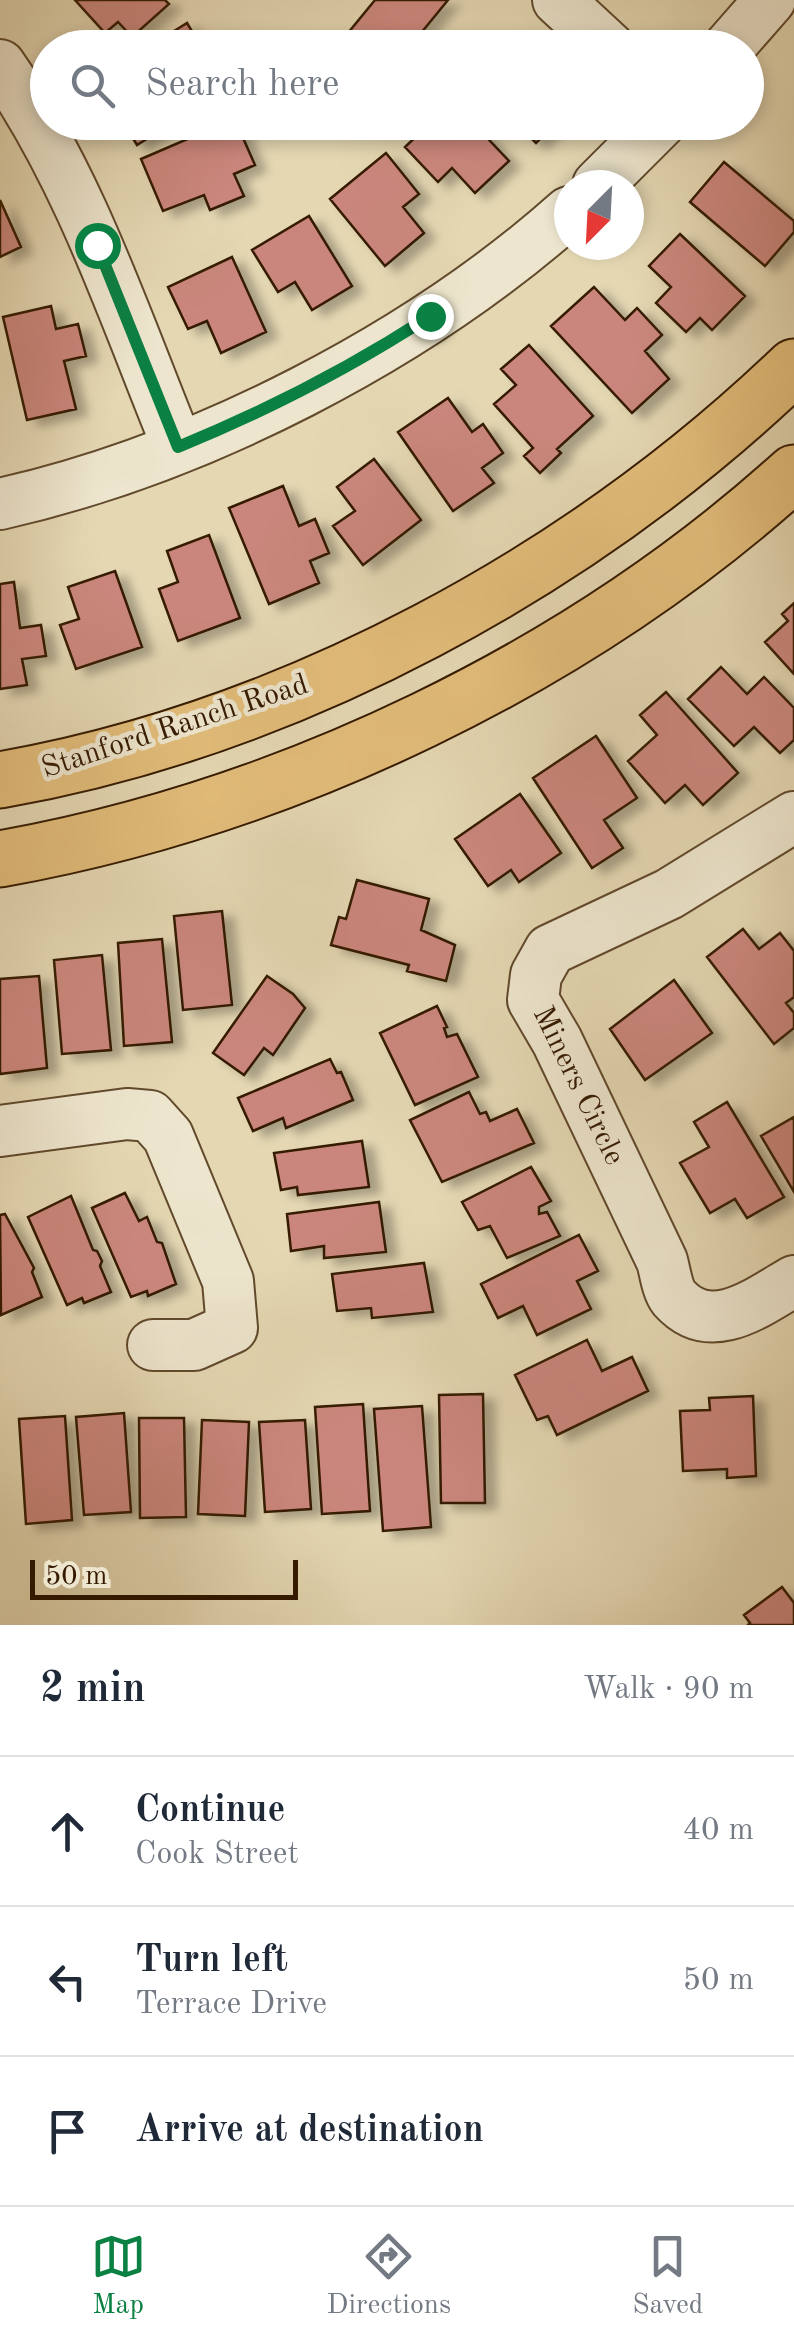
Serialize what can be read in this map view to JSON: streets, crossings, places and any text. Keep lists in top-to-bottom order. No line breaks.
{"streets":{"main road":["Stanford Ranch Road"],"street":["Miners Circle"]},"scale_bar":"50 m","north":"bottom left","page":{"search":"Search here","scale":"50 m","heading":["2 min","Walk · 90 m"],"list":[["Continue","Cook Street","40 m"],["Turn left","Terrace Drive","50 m"],"Arrive at destination"],"nav":["Map","Directions","Saved"]}}
